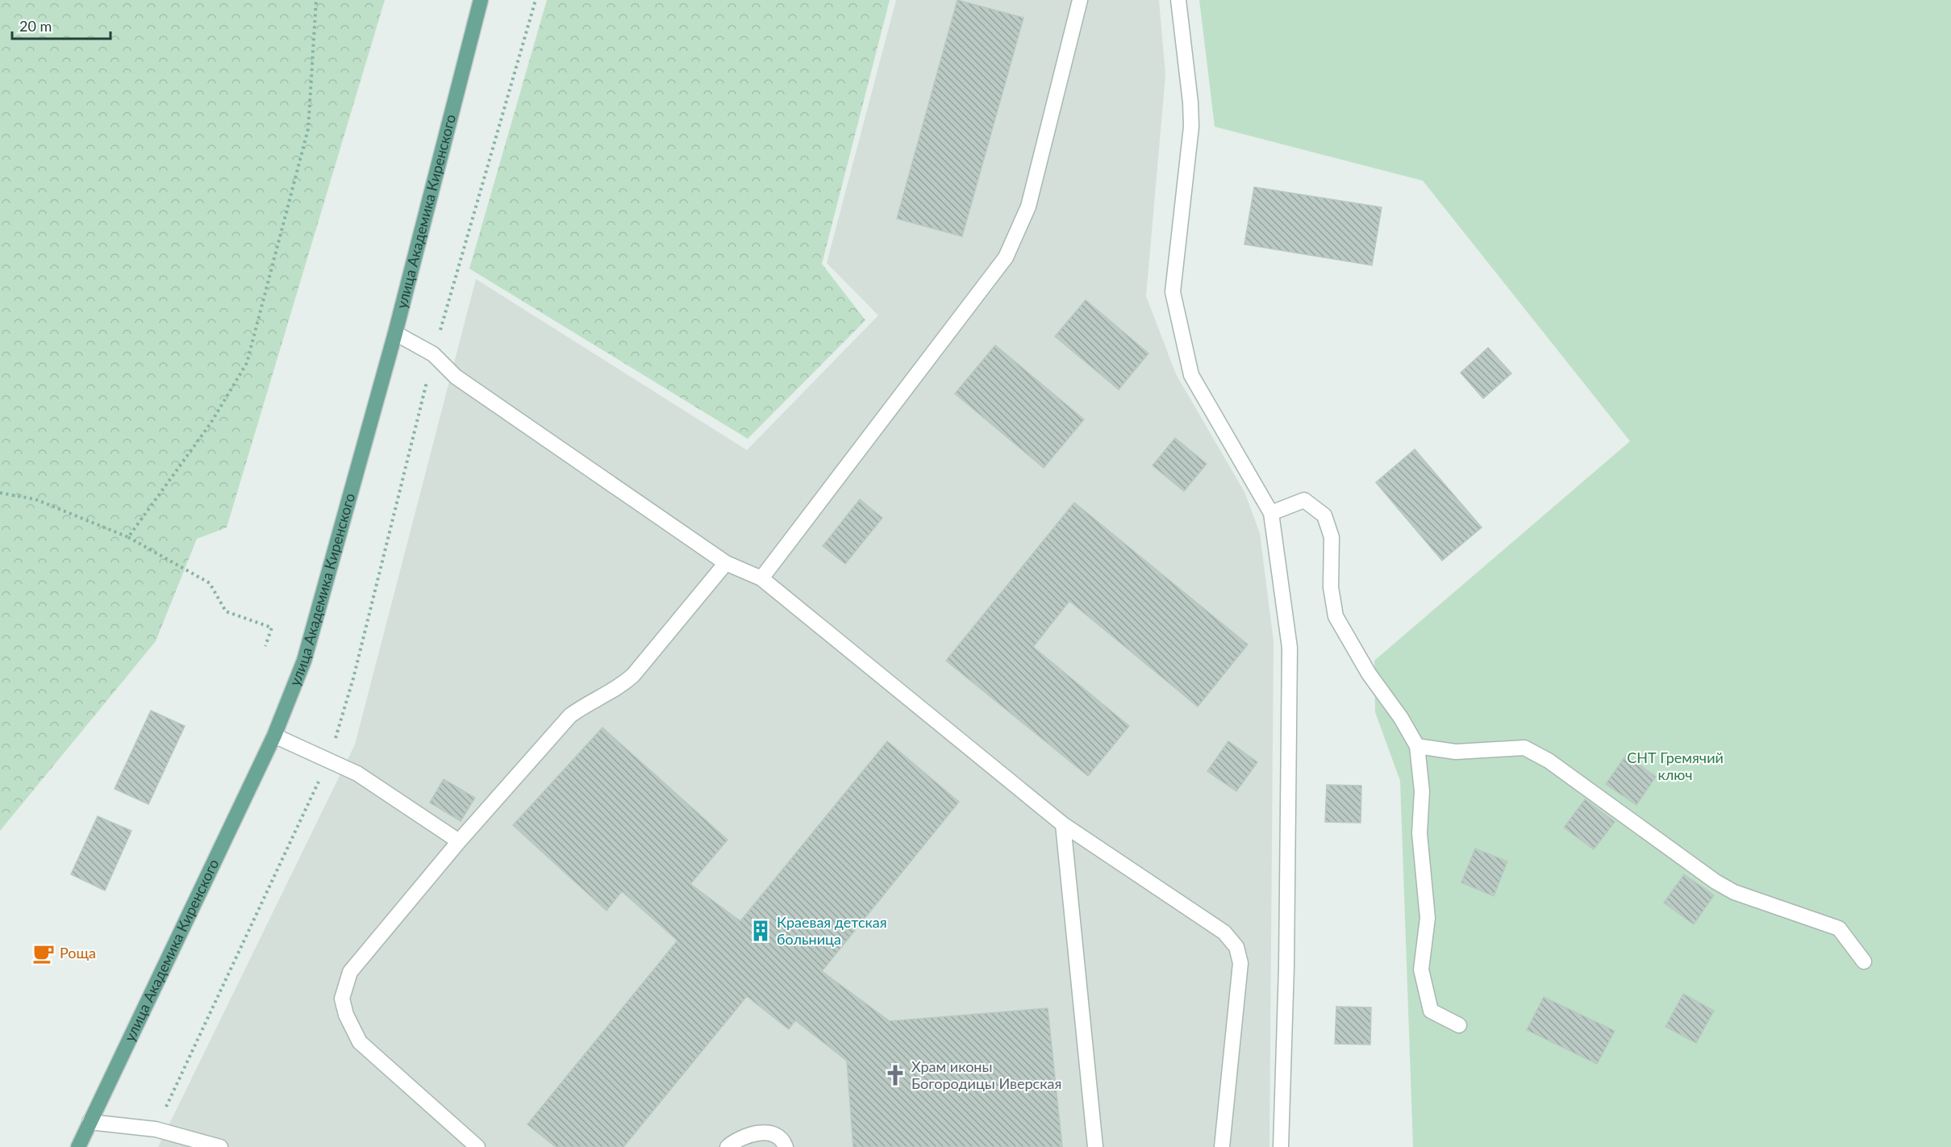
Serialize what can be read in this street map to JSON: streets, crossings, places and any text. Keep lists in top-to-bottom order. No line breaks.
{"streets":{"main road":["улица Академика Киренского"]},"parks":["СНТ Гремячий ключ"],"places":{"building":["Краевая детская больница"],"cafe":["Роща"],"church":["Храм иконы Богородицы Иверская"]},"scale_bar":"20 m"}
